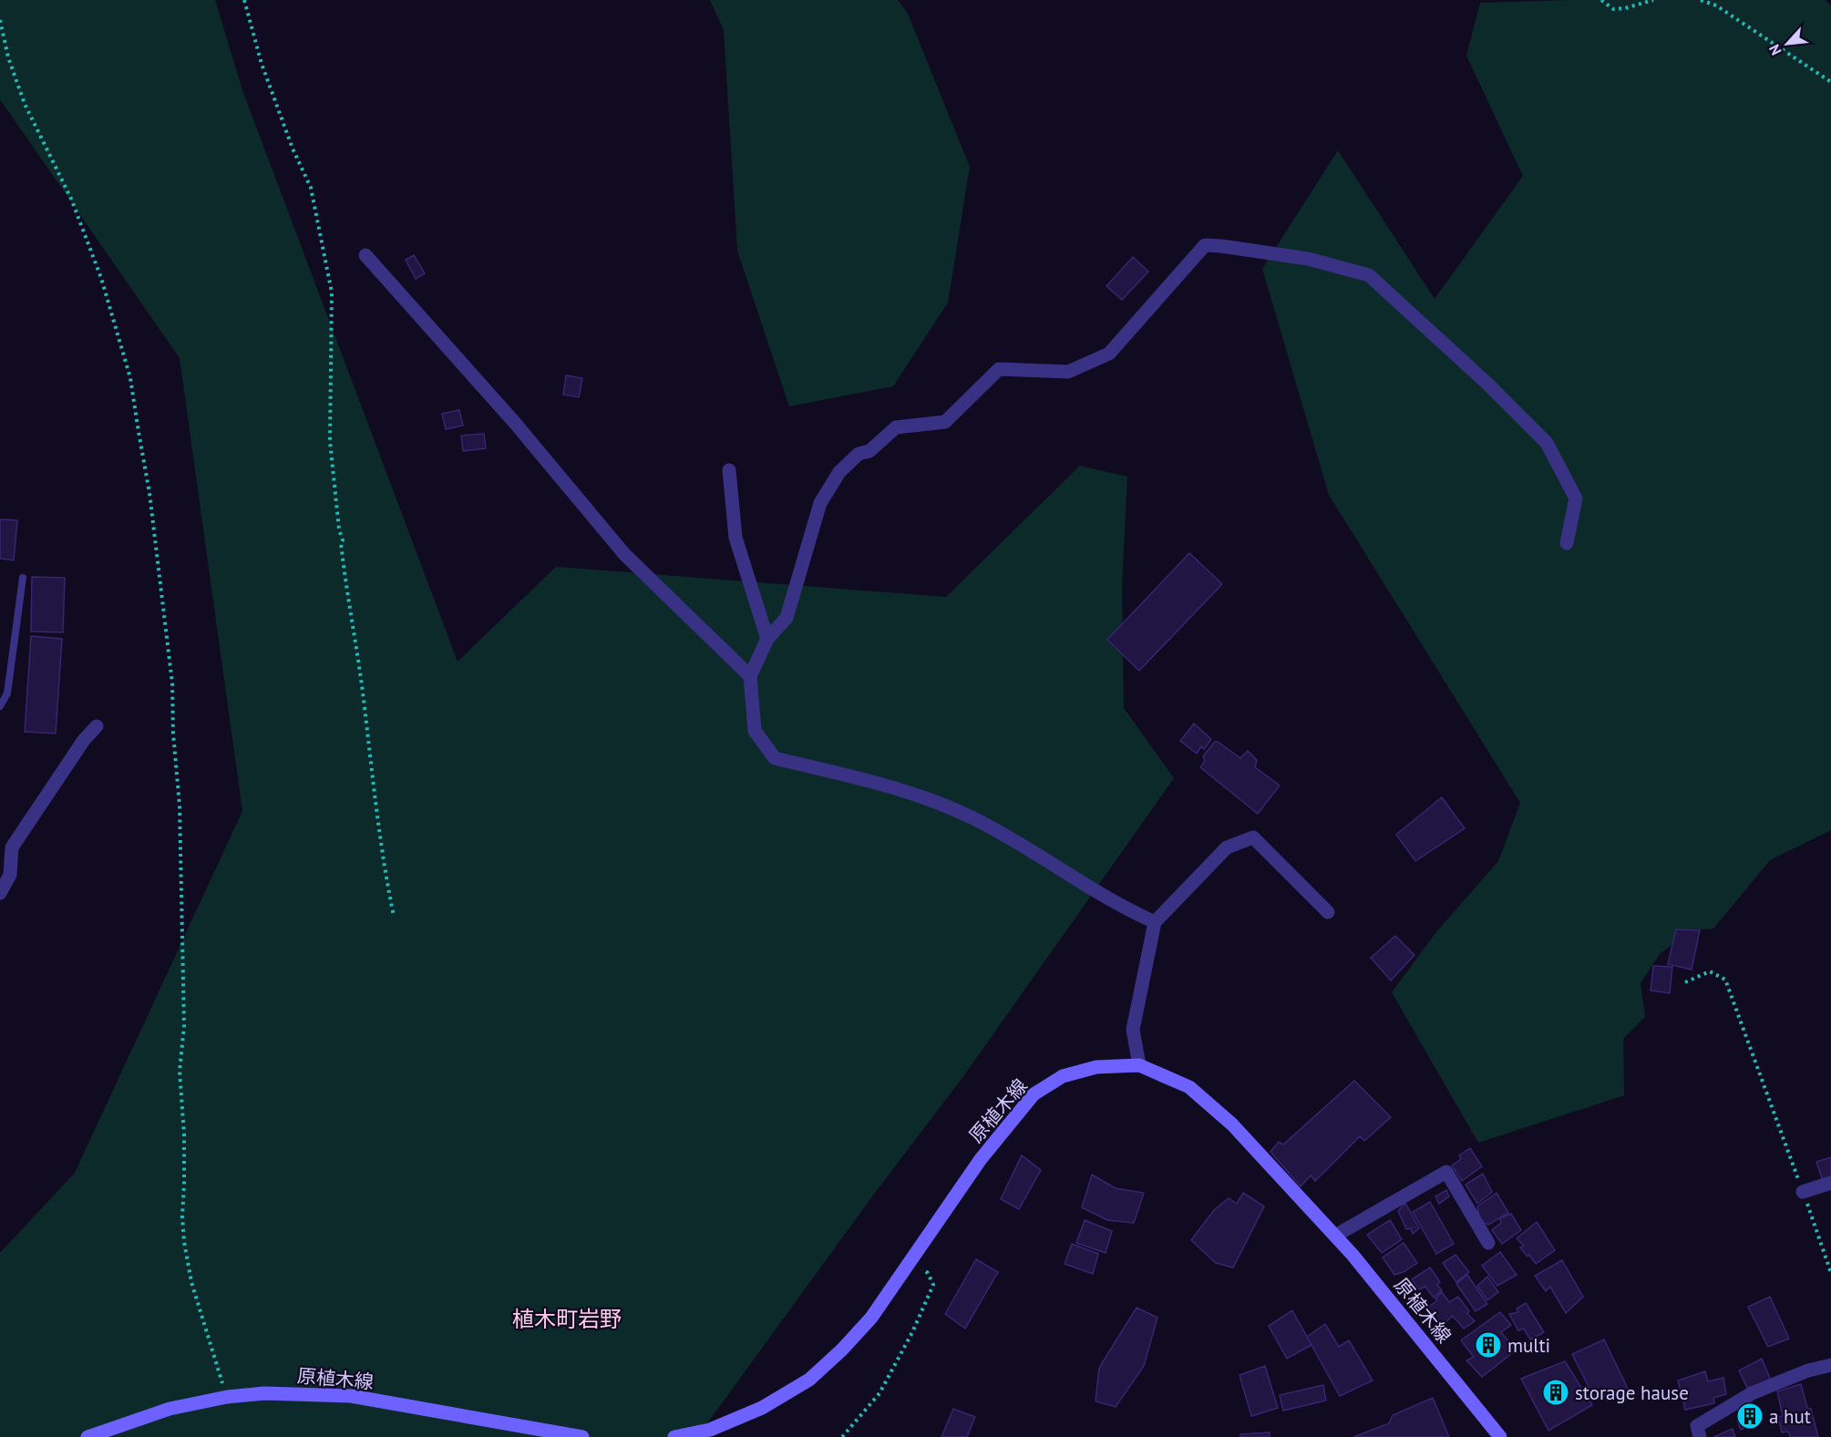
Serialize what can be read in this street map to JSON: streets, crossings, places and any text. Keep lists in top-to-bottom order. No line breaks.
{"streets":{"main road":["原植木線"]},"districts":["植木町岩野"],"places":{"building":["multi","storage hause","a hut"]},"north":"bottom left"}
